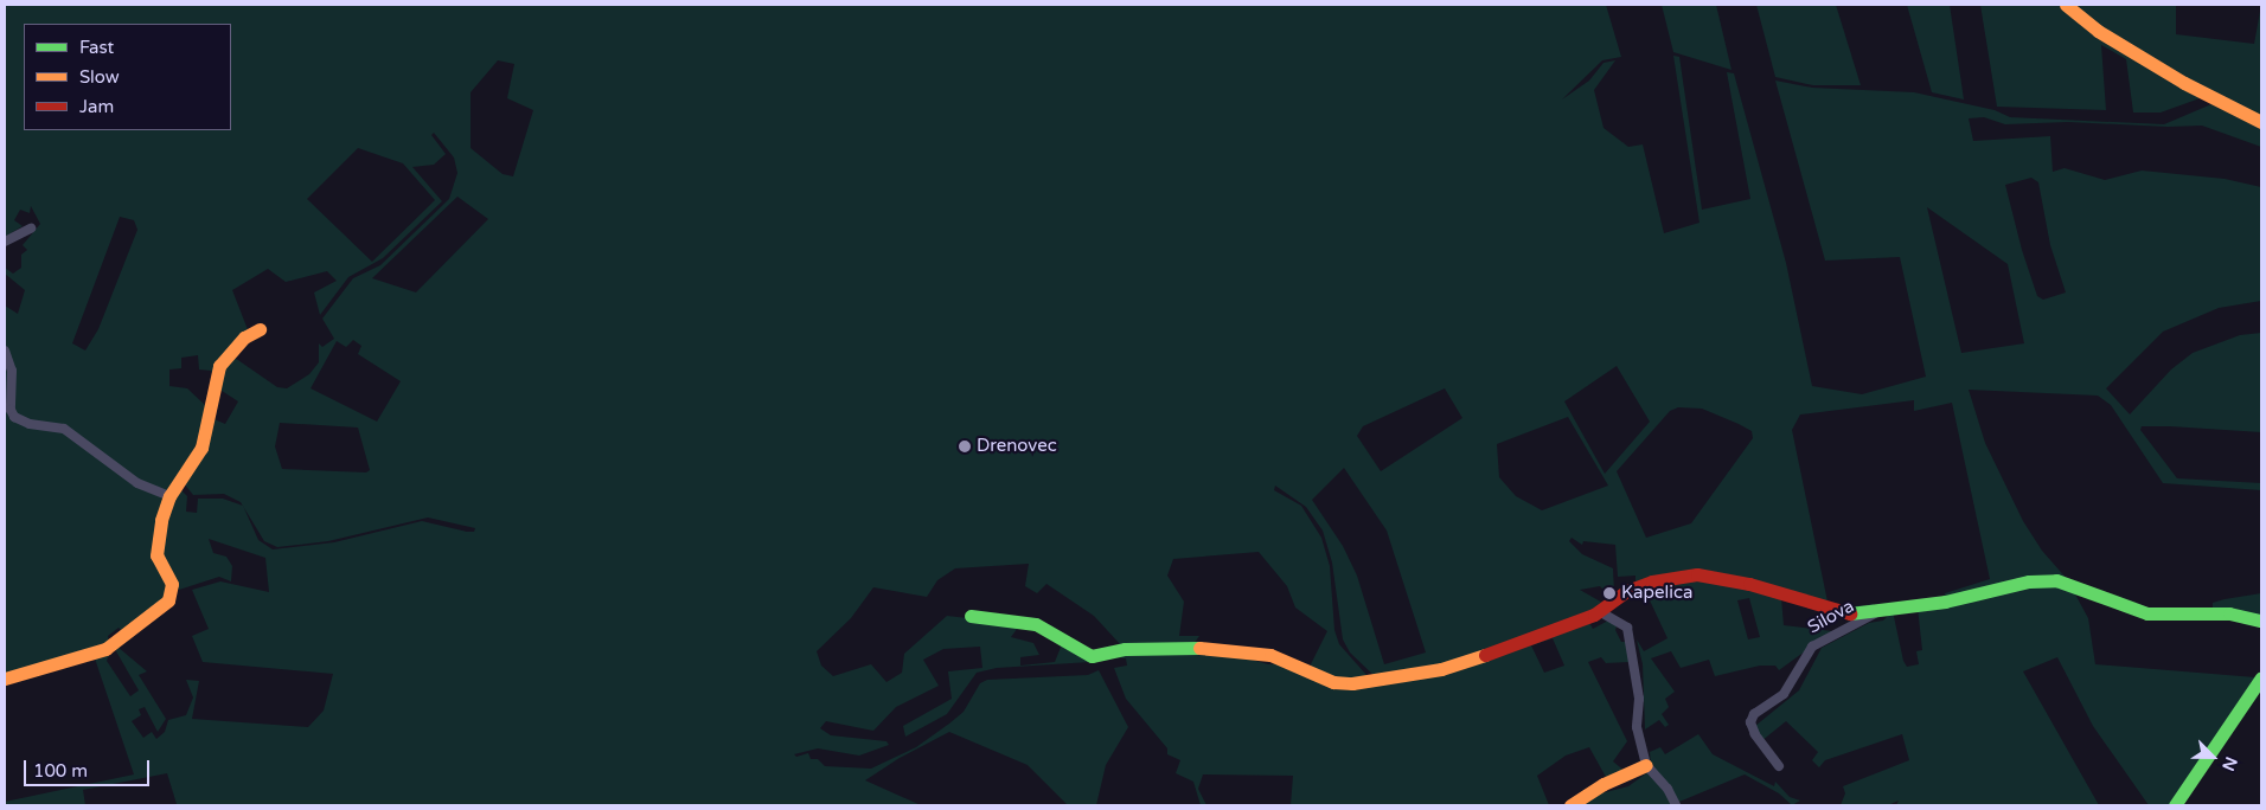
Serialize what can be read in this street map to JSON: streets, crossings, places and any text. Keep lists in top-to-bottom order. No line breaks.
{"streets":{"street":["Silova"]},"places":["Drenovec","Kapelica"],"legend":["Fast","Slow","Jam"],"scale_bar":"100 m","north":"bottom right"}
